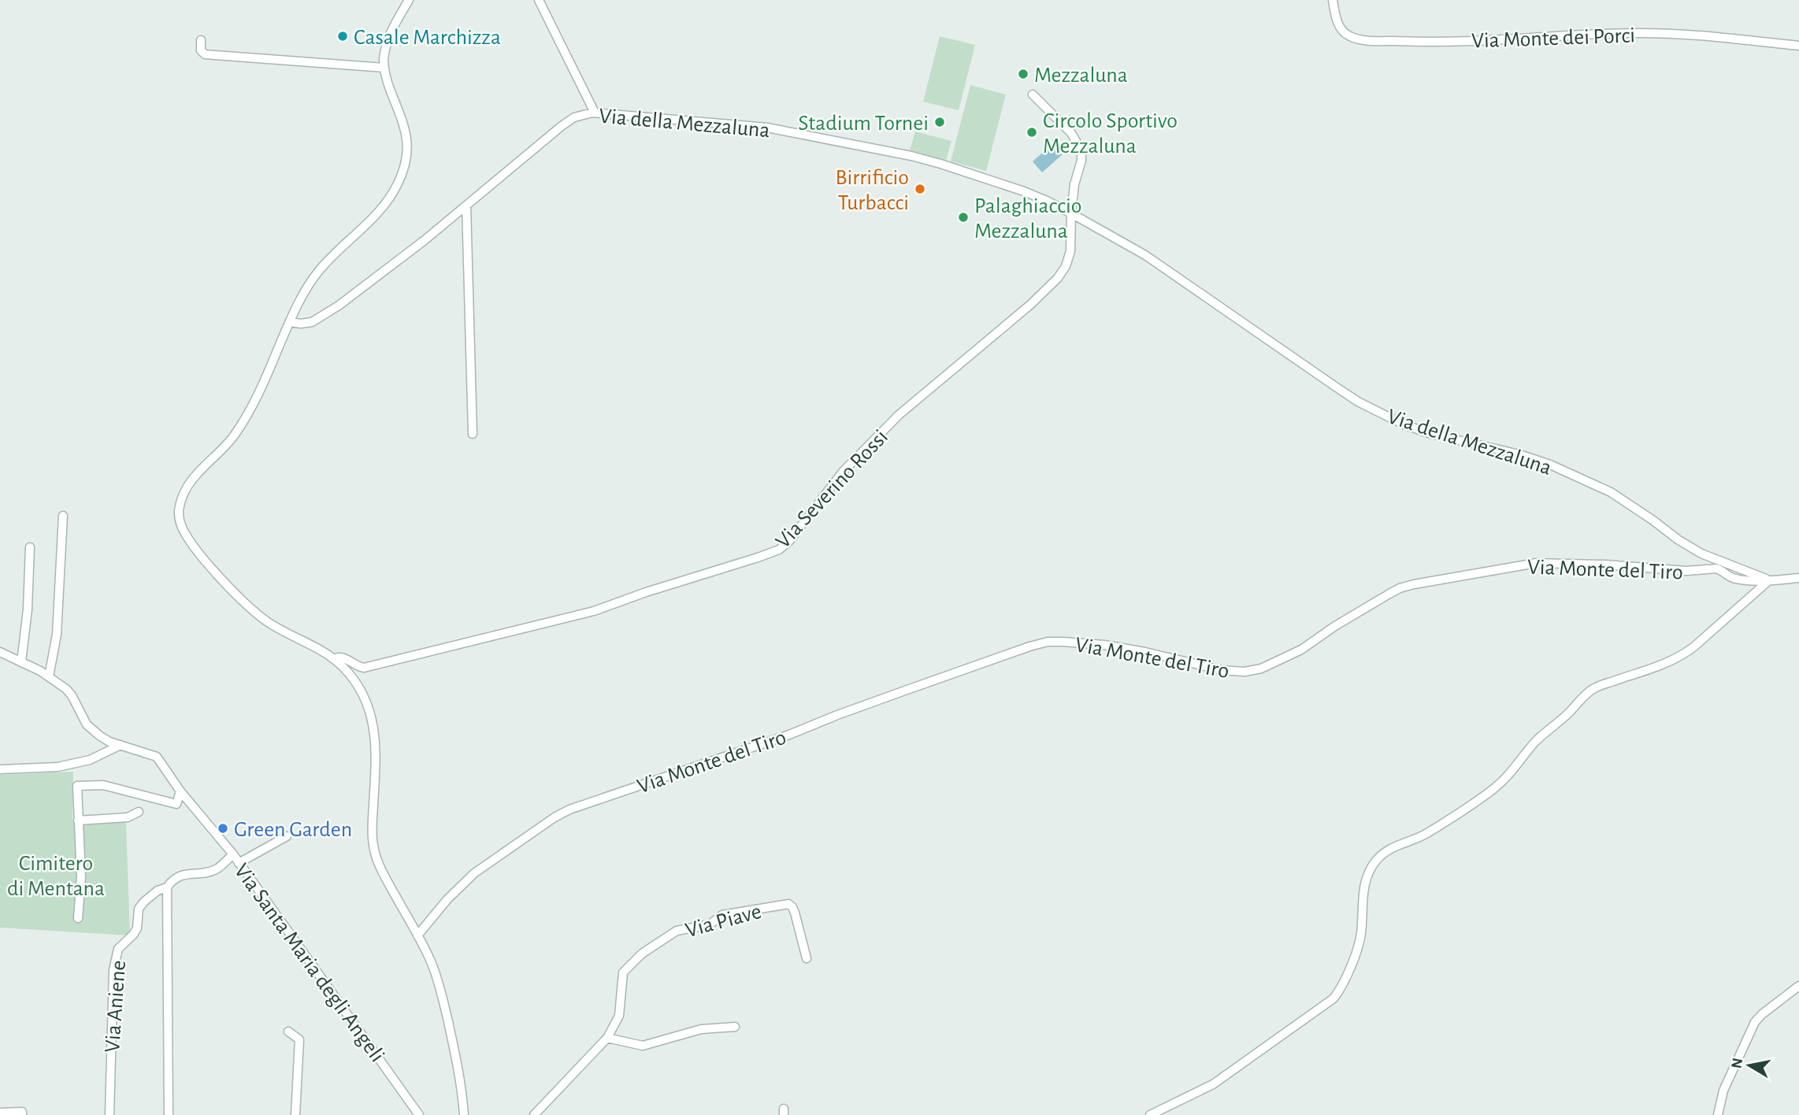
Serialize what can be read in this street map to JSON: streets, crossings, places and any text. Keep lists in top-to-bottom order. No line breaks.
{"streets":{"street":["Via Monte dei Porci","Via della Mezzaluna","Via Severino Rossi","Via Monte del Tiro","Via Piave","Via Santa Maria degli Angeli","Via Aniene"]},"crossings":[["Via della Mezzaluna","Via Severino Rossi"],["Via della Mezzaluna","Via Monte del Tiro"],["Via Santa Maria degli Angeli","Via Aniene"]],"parks":["Cimitero di Mentana"],"places":["Casale Marchizza","Mezzaluna","Stadium Tornei","Circolo Sportivo Mezzaluna","Birrificio Turbacci","Palaghiaccio Mezzaluna","Green Garden"],"north":"left"}
